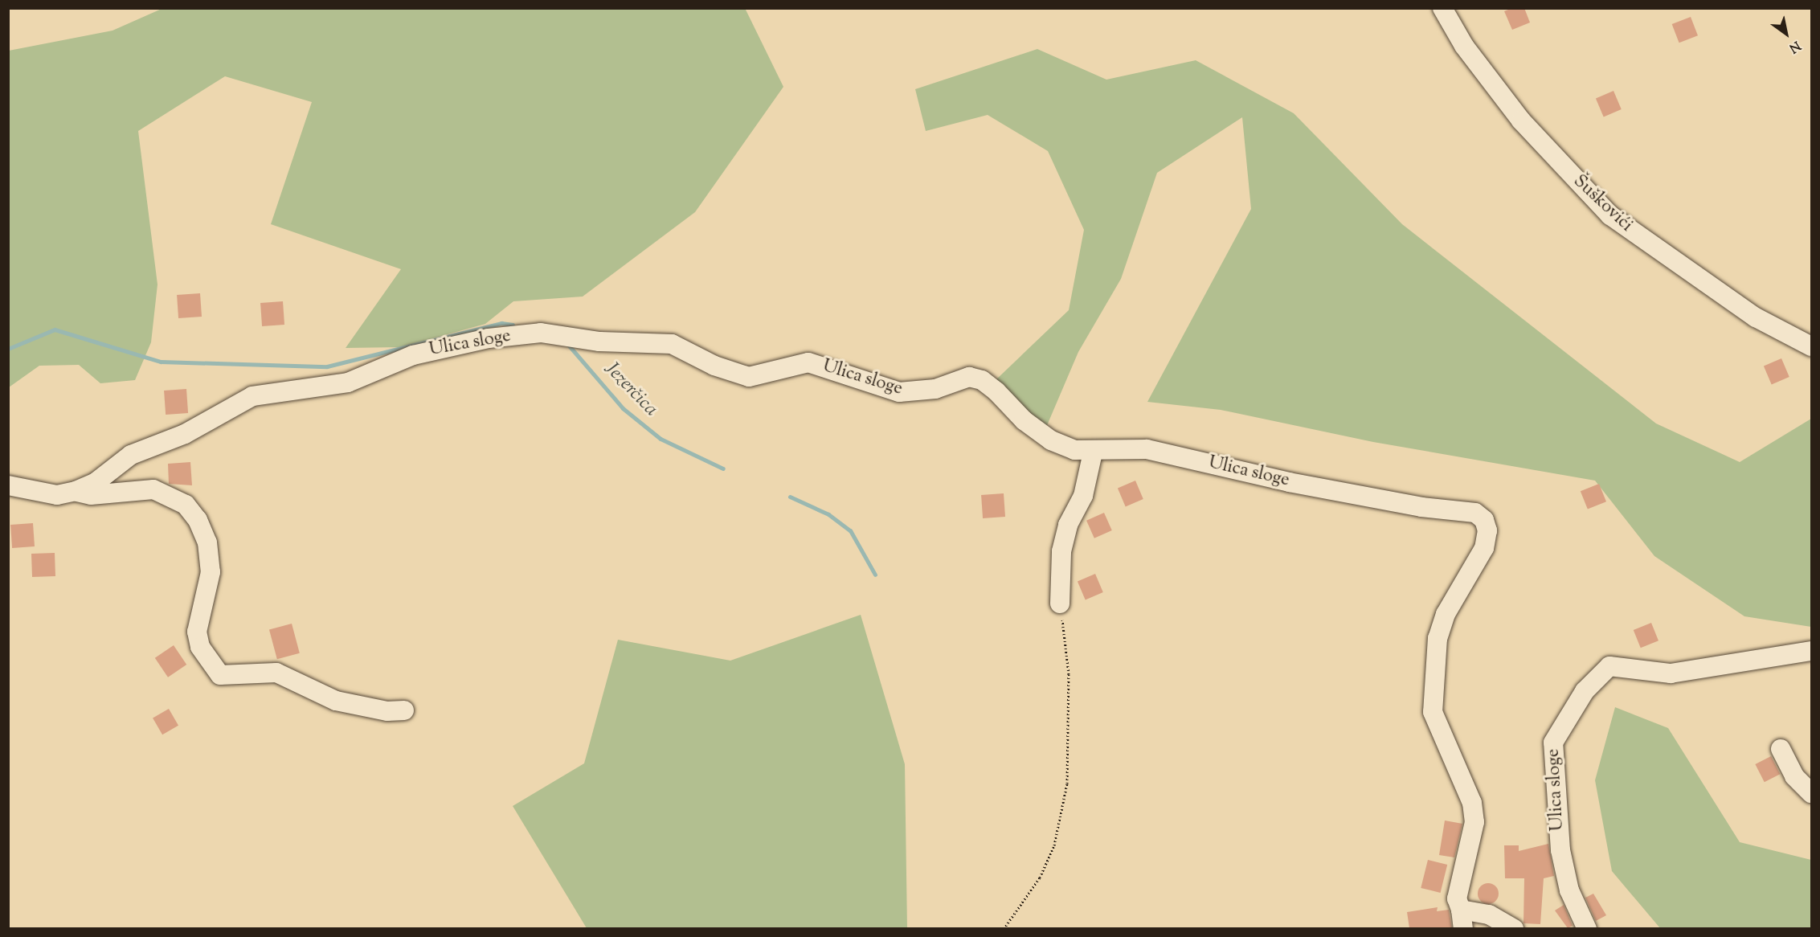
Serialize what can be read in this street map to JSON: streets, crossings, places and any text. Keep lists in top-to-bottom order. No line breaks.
{"streets":{"street":["Šuškovići","Ulica sloge"]},"water":["Jezerčica"],"north":"bottom right"}
